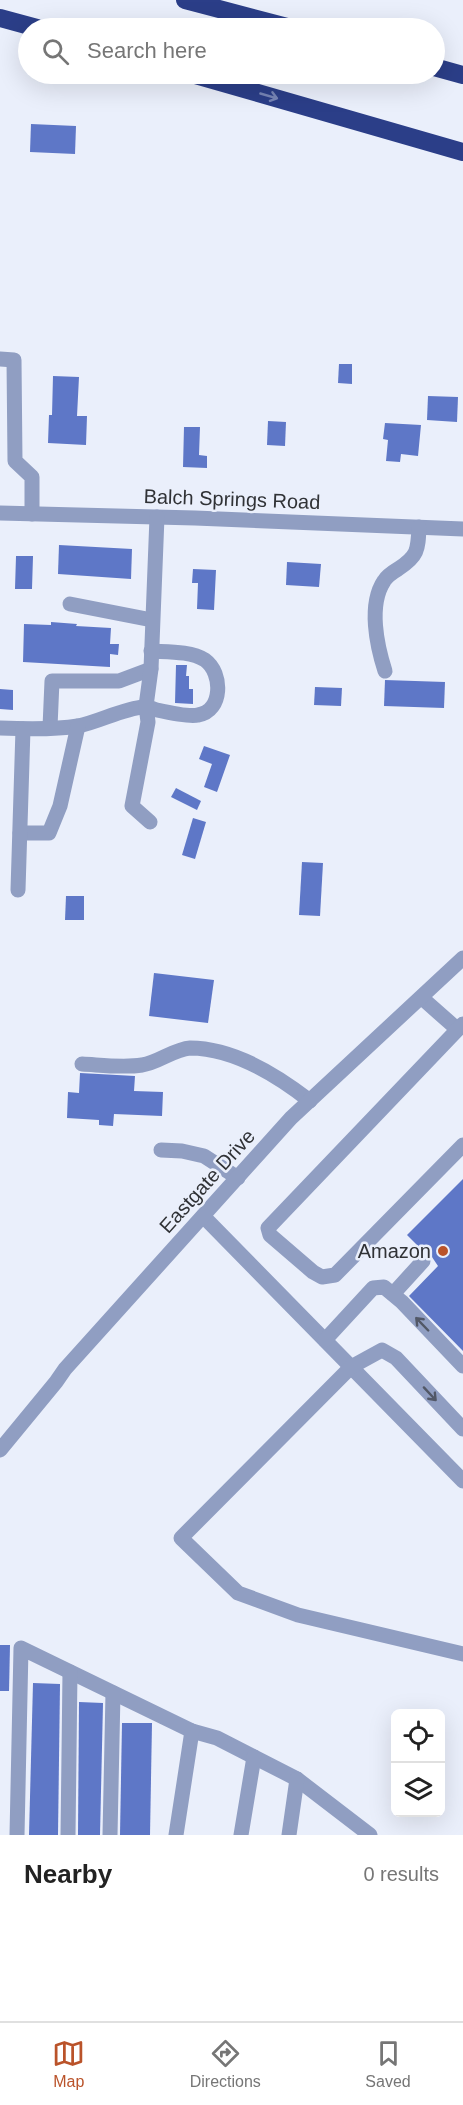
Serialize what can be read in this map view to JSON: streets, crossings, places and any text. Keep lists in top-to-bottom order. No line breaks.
{"streets":{"street":["Balch Springs Road","Eastgate Drive"]},"places":["Amazon"],"page":{"search":"Search here","heading":["Nearby","0 results"],"nav":["Map","Directions","Saved"]}}
